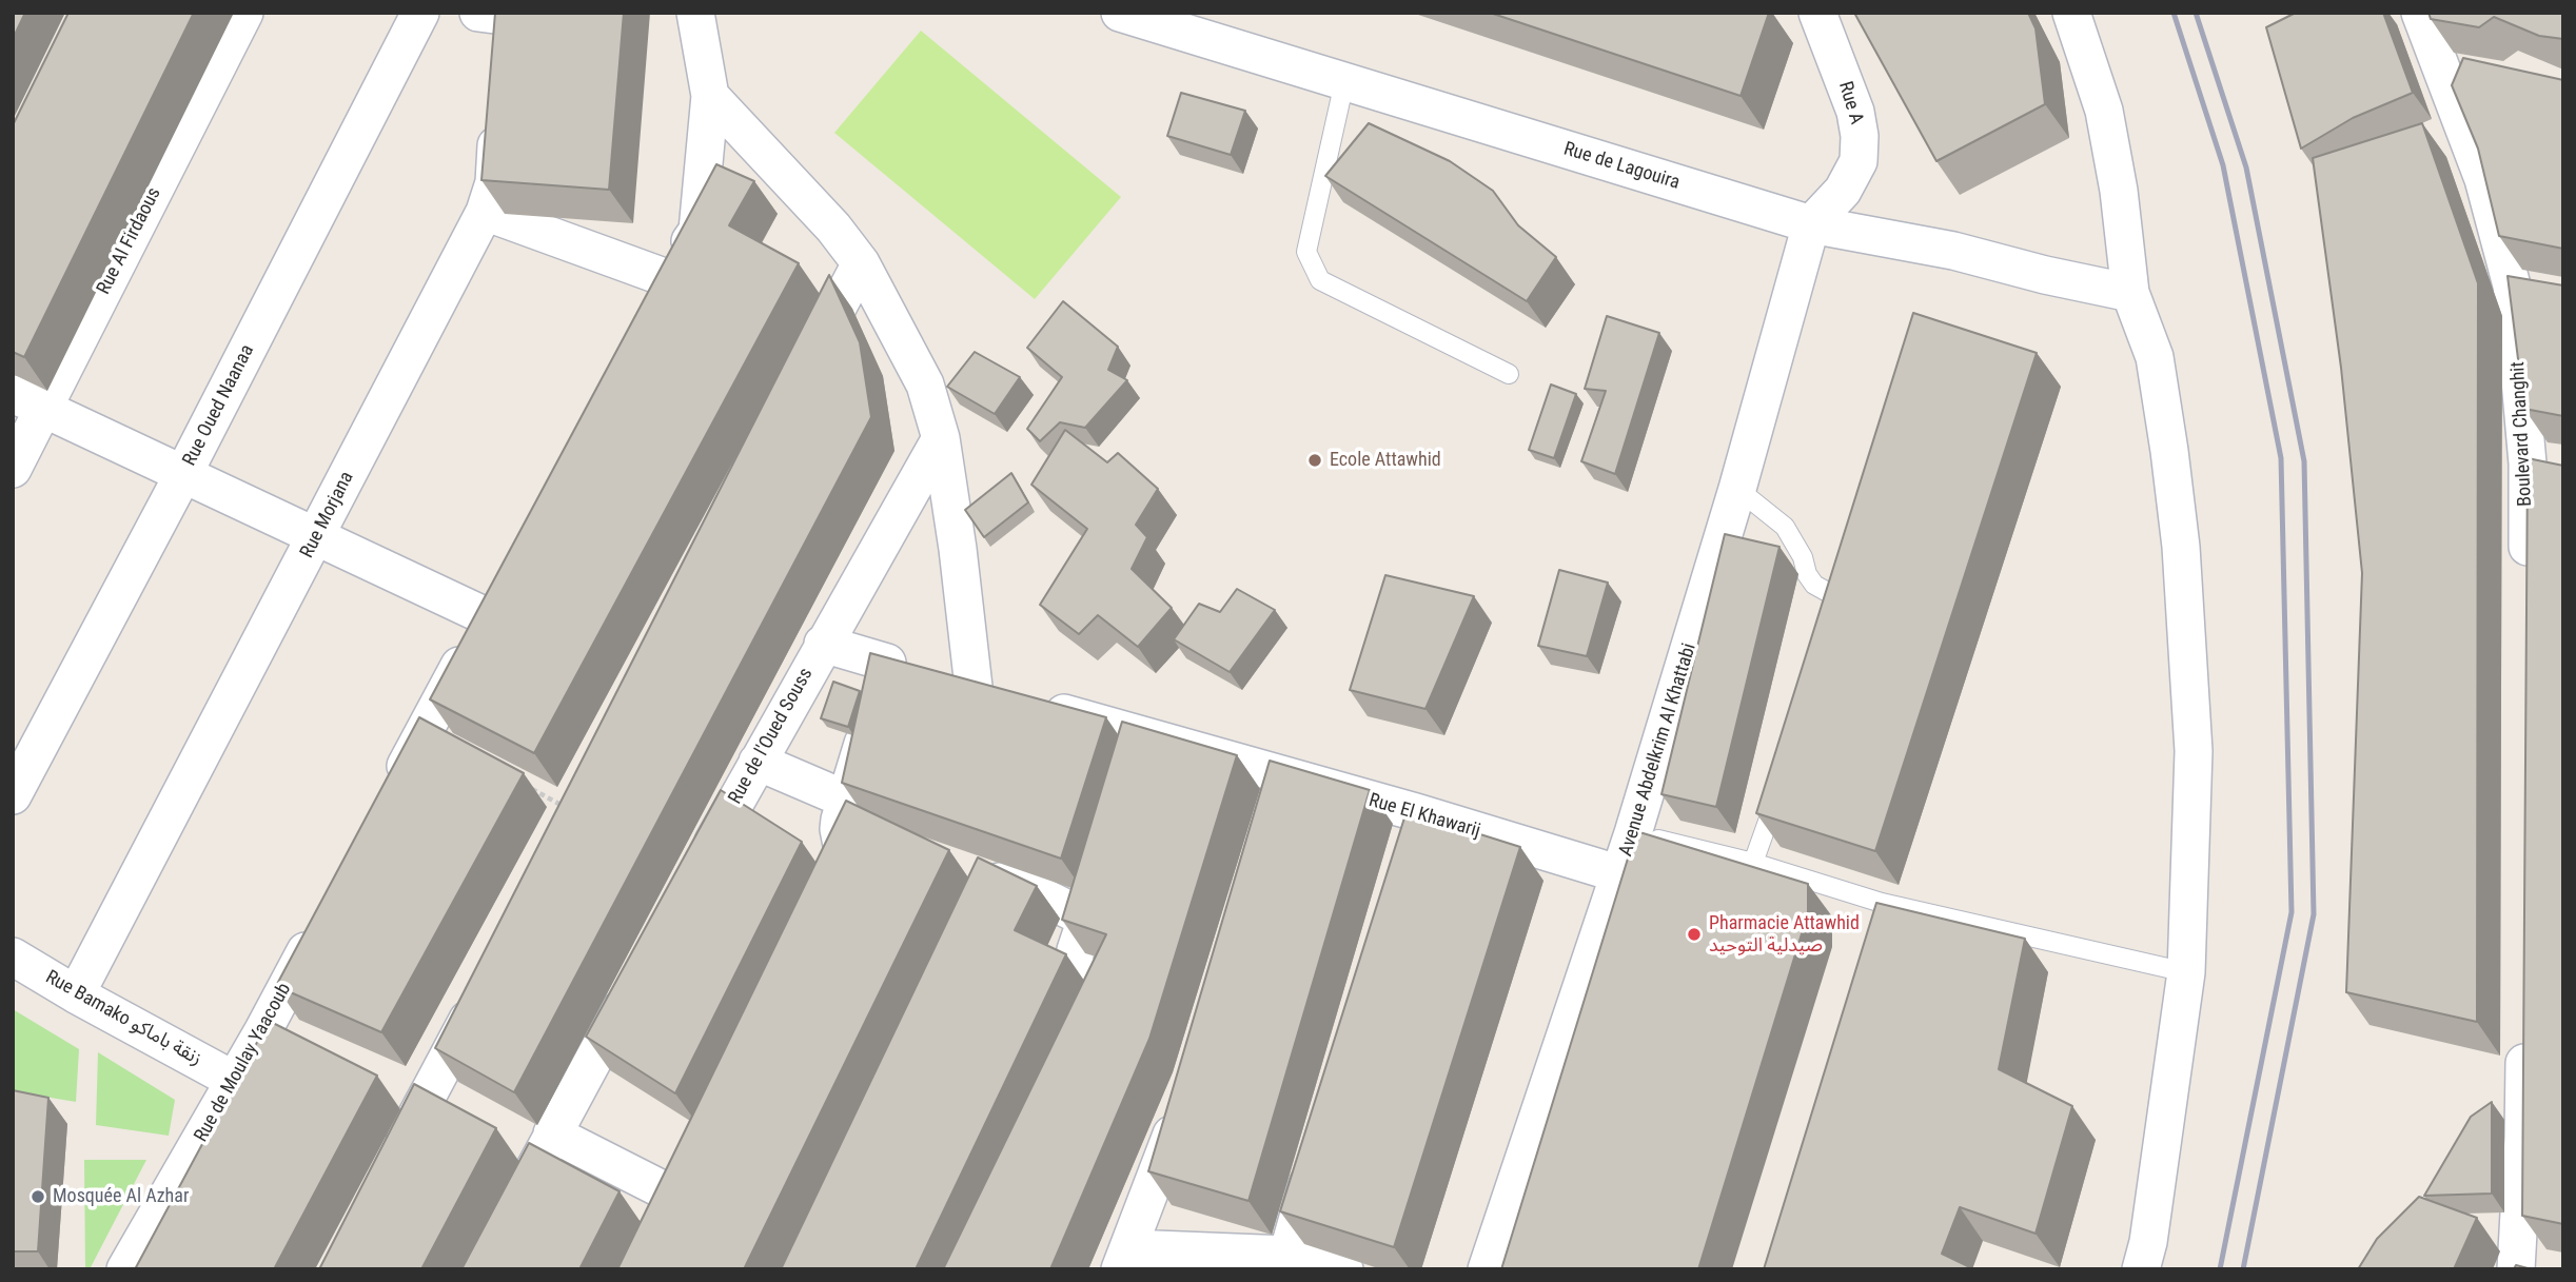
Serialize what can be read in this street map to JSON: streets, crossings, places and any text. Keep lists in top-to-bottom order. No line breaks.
{"streets":{"street":["Rue A","Rue de Lagouira","Rue Al Firdaous","Rue Oued Naanaa","Boulevard Changhit","Rue Morjana","Rue de l'Oued Souss","Avenue Abdelkrim Al Khattabi","Rue El Khawarij","Rue Bamako زنقة باماكو","Rue de Moulay Yaacoub"]},"crossings":[["Rue A","Rue de Lagouira"],["Rue A","Avenue Abdelkrim Al Khattabi"],["Rue de Lagouira","Avenue Abdelkrim Al Khattabi"],["Rue Morjana","Rue Bamako زنقة باماكو"],["Rue de l'Oued Souss","Rue El Khawarij"],["Avenue Abdelkrim Al Khattabi","Rue El Khawarij"],["Rue Bamako زنقة باماكو","Rue de Moulay Yaacoub"]],"places":["Ecole Attawhid","Pharmacie Attawhid صيدلية التوحيد","Mosquée Al Azhar"]}
